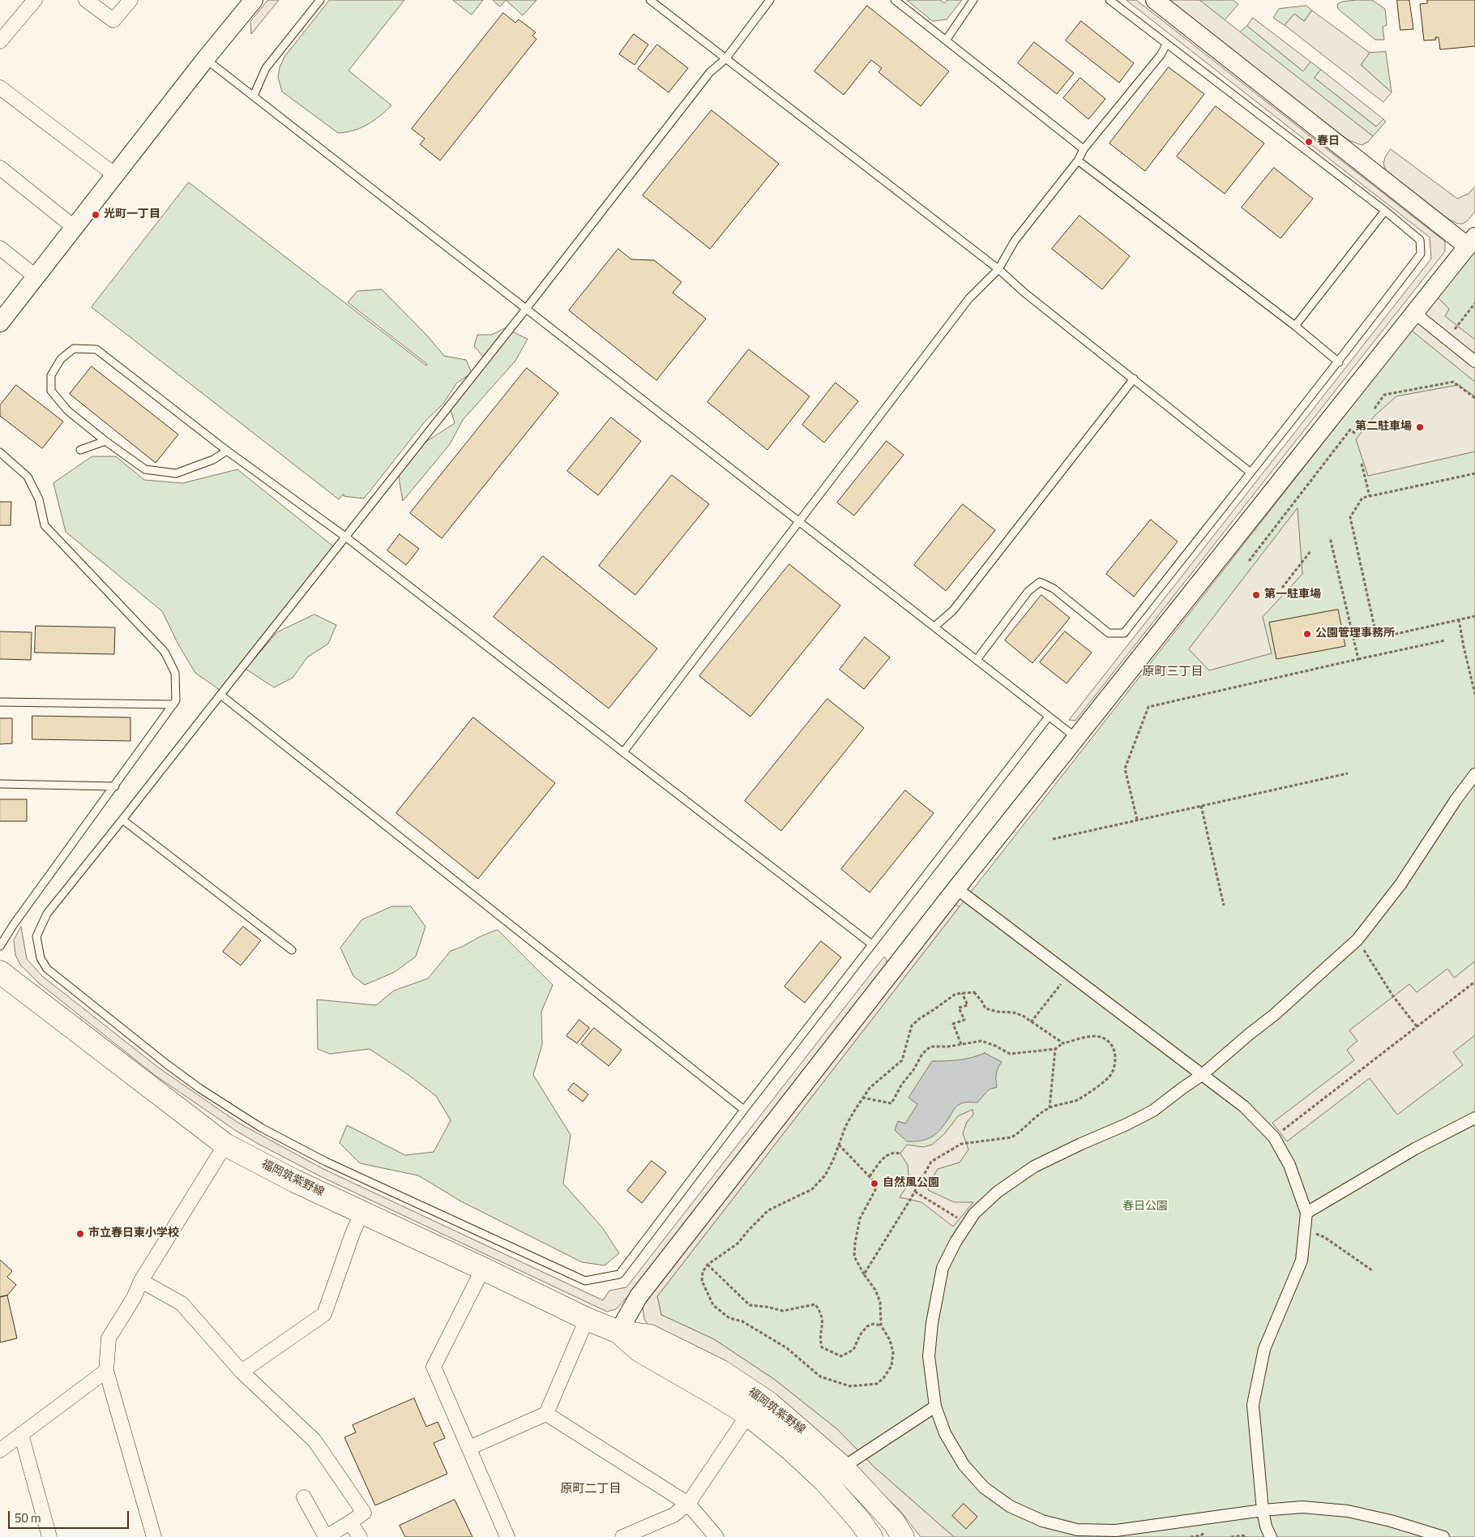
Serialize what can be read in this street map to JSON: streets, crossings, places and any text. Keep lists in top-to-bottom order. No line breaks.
{"streets":{"main road":["福岡筑紫野線"]},"districts":["原町三丁目","原町二丁目"],"parks":["春日公園"],"places":["春日","光町一丁目","第二駐車場","第一駐車場","公園管理事務所","自然風公園","市立春日東小学校"],"scale_bar":"50 m"}
